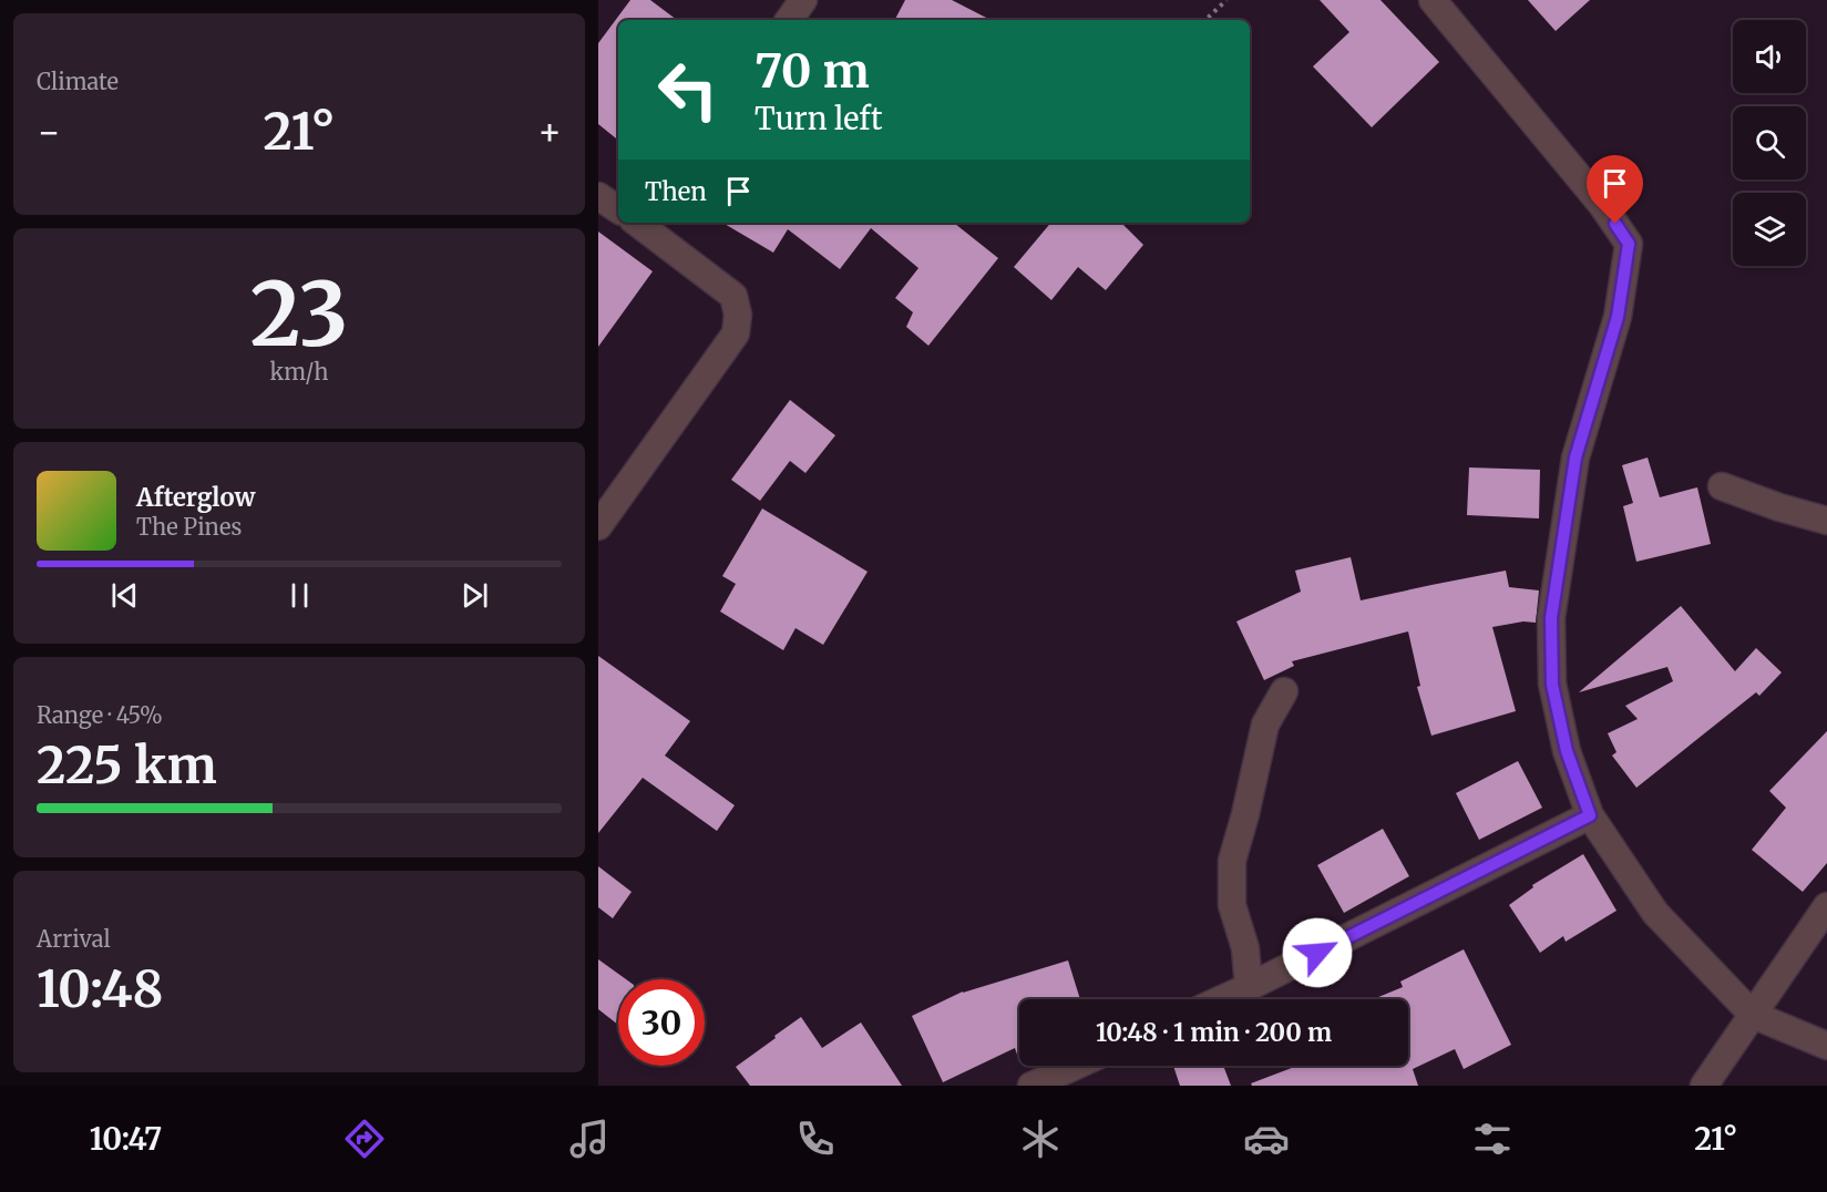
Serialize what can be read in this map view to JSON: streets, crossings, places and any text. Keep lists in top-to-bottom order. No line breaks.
{"page":{"tile":["Climate",["23","km/h"],["Range · 45%","225 km"],["Arrival","10:48"]],"turn":["70 m","Turn left"],"heat":["−","21°","+"],"then":"Then","song":["Afterglow","The Pines"],"limit":"30","trip":"10:48 · 1 min · 200 m","tabs":["10:47","21°"]}}
